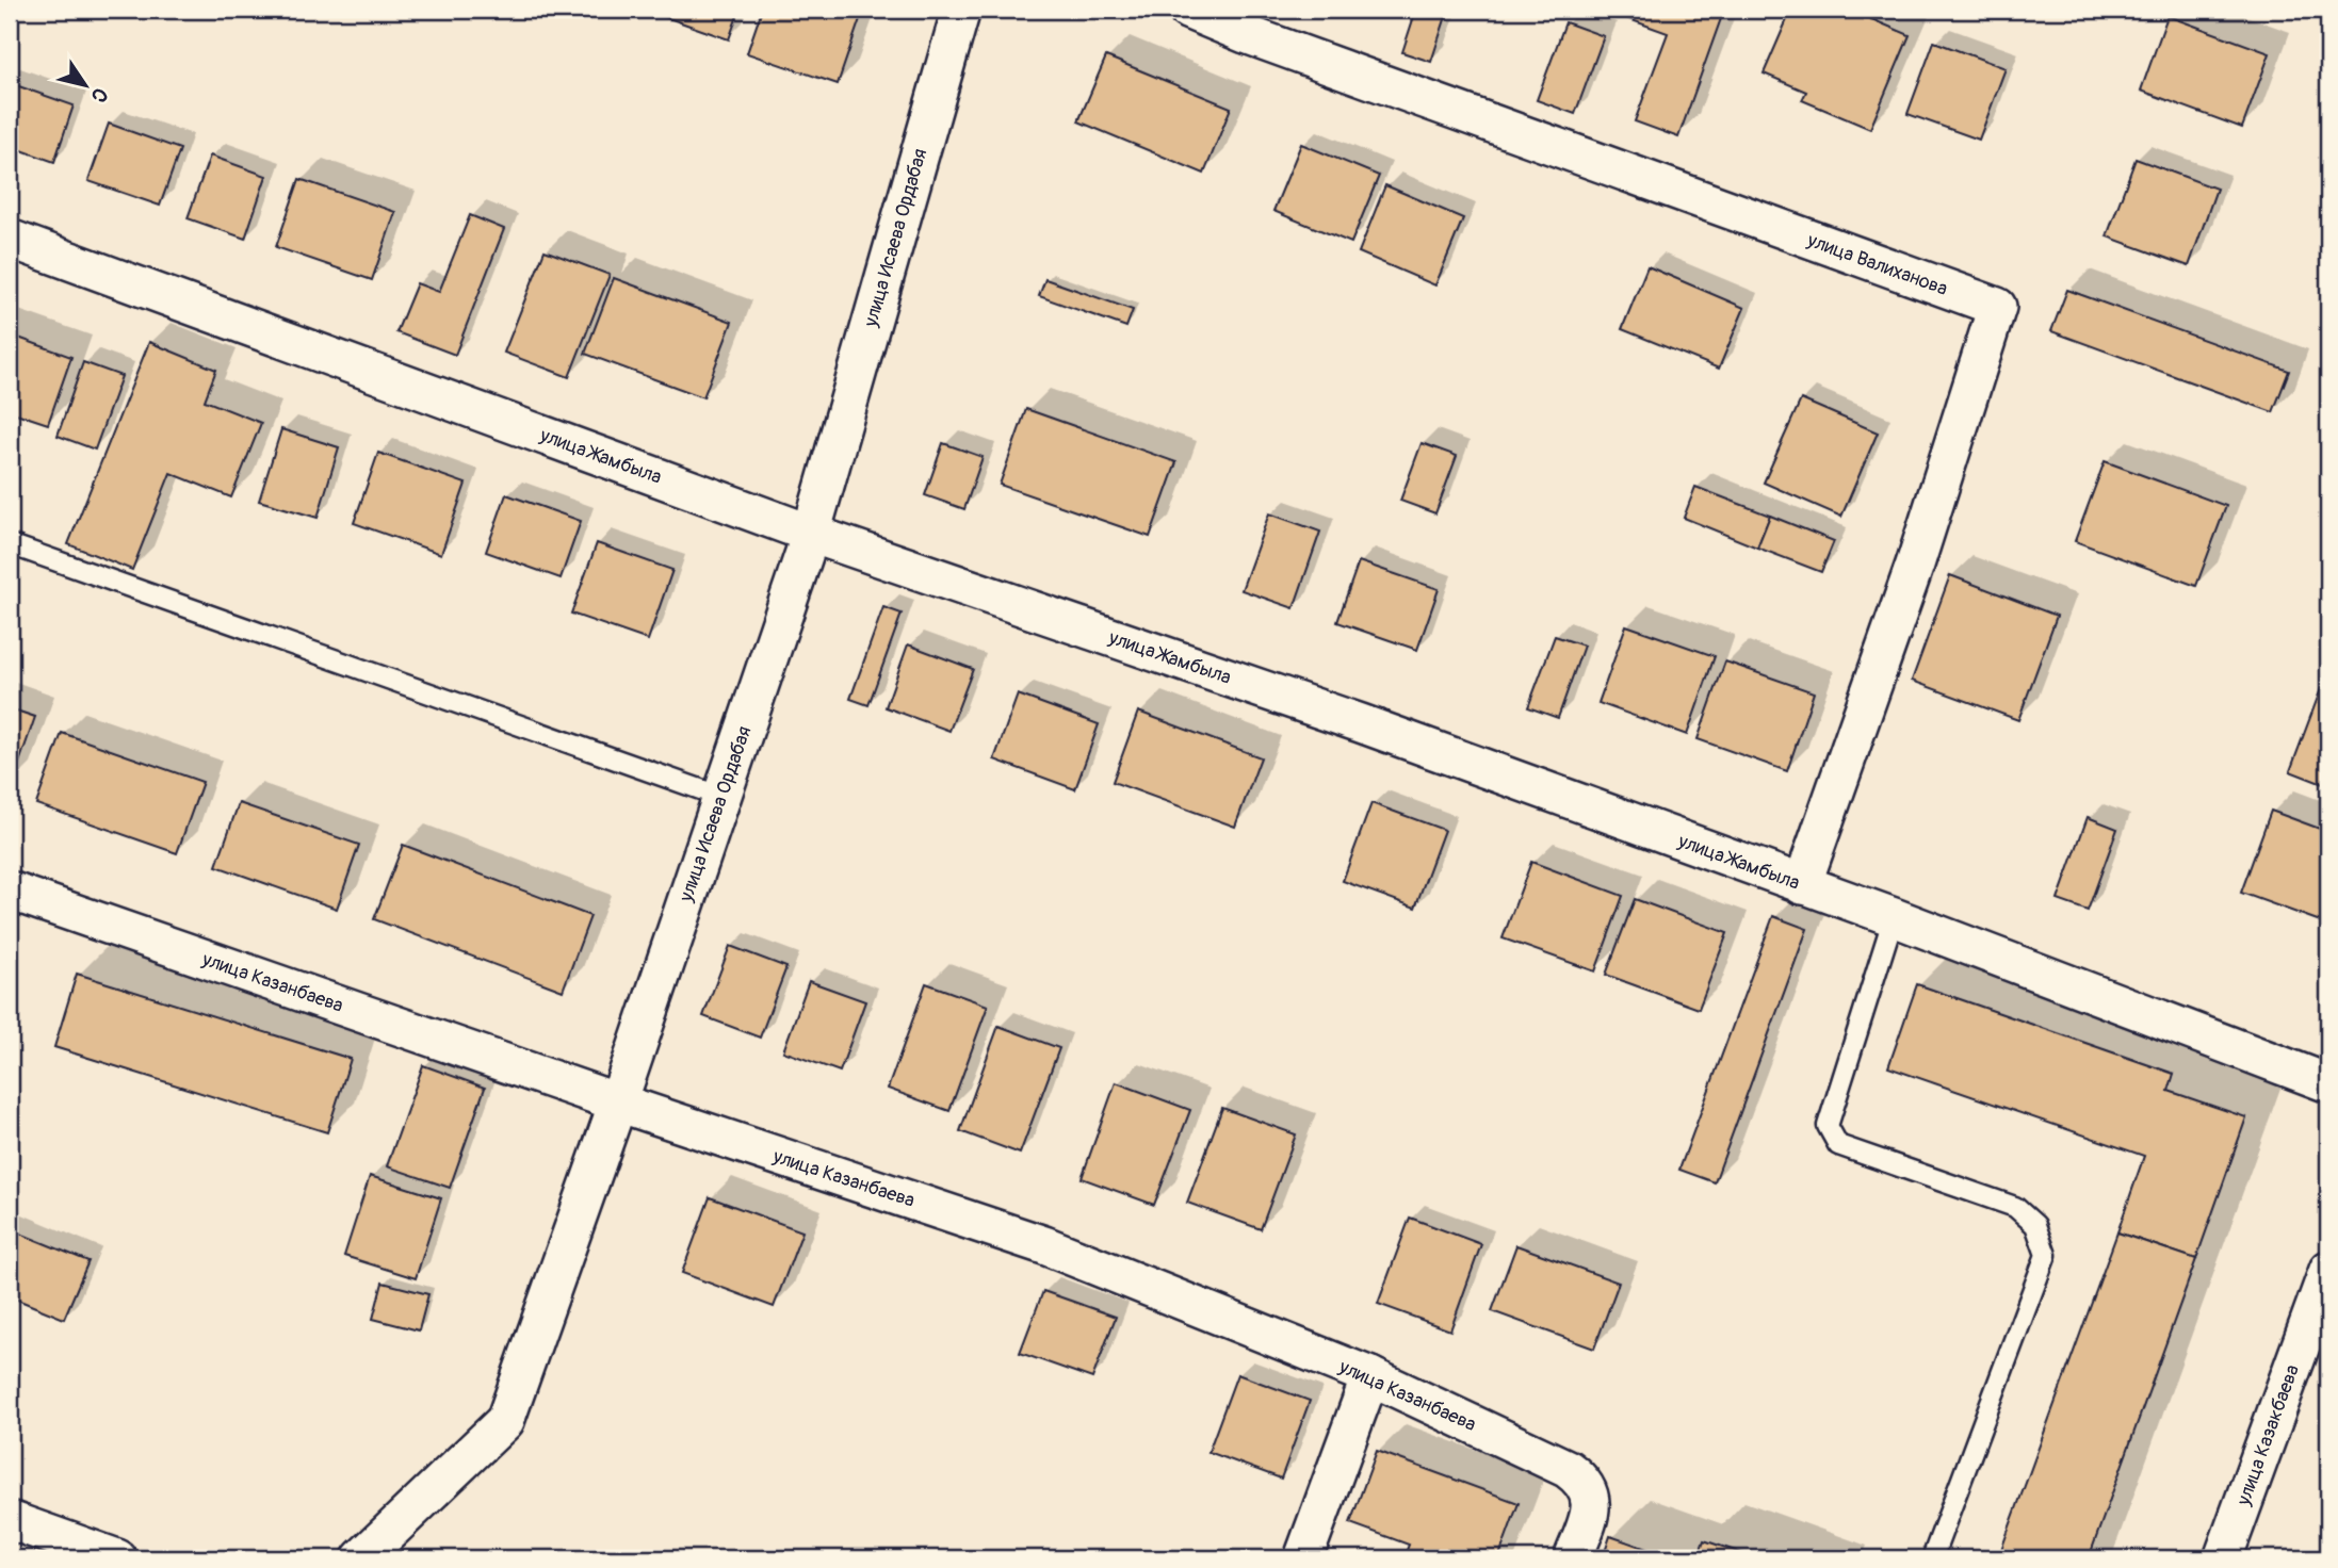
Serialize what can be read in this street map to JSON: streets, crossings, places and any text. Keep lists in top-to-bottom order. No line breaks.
{"streets":{"street":["улица Исаева Ордабая","улица Валиханова","улица Жамбыла","улица Казанбаева","улица Казакбаева"]},"crossings":[["улица Исаева Ордабая","улица Жамбыла"],["улица Исаева Ордабая","улица Казанбаева"],["улица Валиханова","улица Жамбыла"]],"north":"bottom right"}
